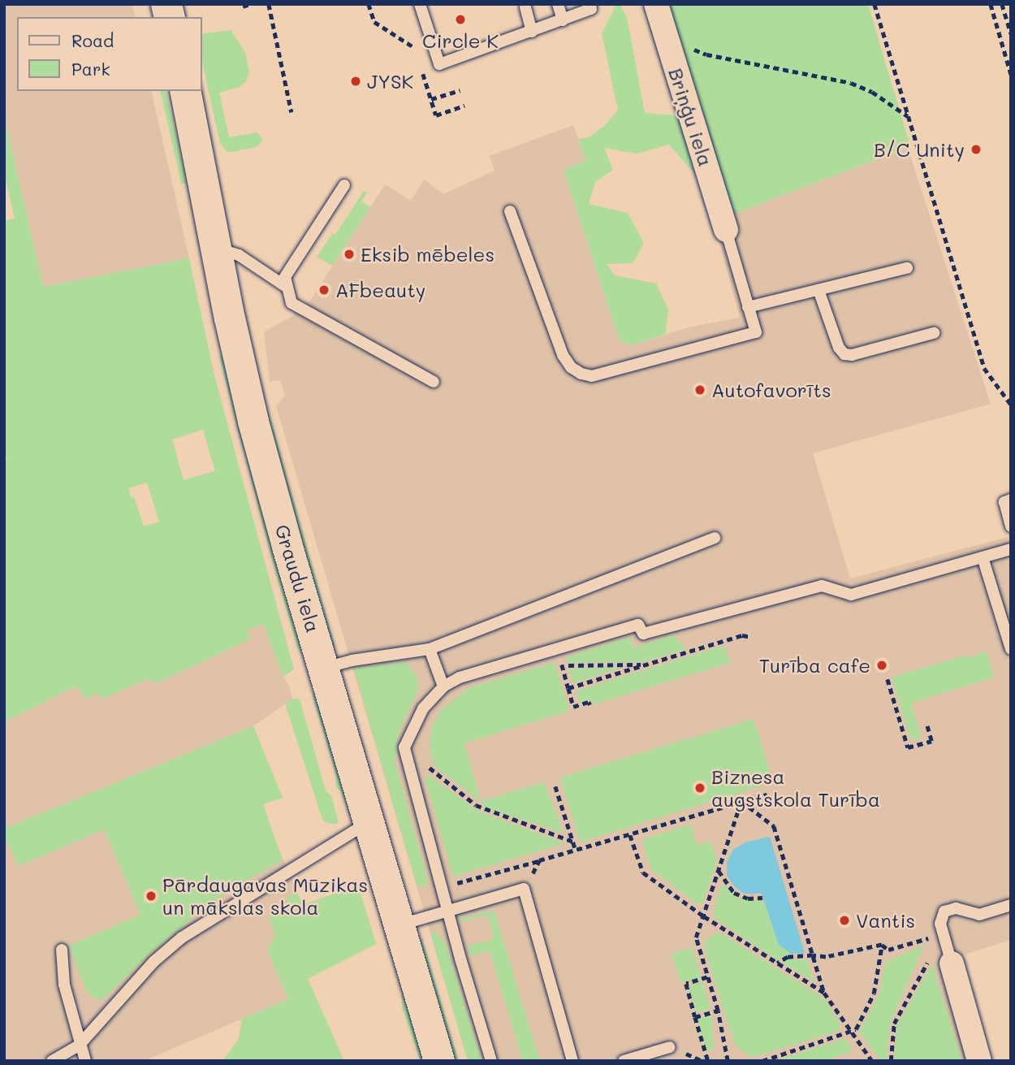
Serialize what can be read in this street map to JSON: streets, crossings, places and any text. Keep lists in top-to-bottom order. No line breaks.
{"streets":{"main road":["Graudu iela"],"street":["Briņģu iela"]},"places":["Circle K","JYSK","B/C Unity","Eksib mēbeles","AFbeauty","Autofavorīts","Turība cafe","Biznesa augstskola Turība","Pārdaugavas Mūzikas un mākslas skola","Vantis"],"legend":["Road","Park"]}
